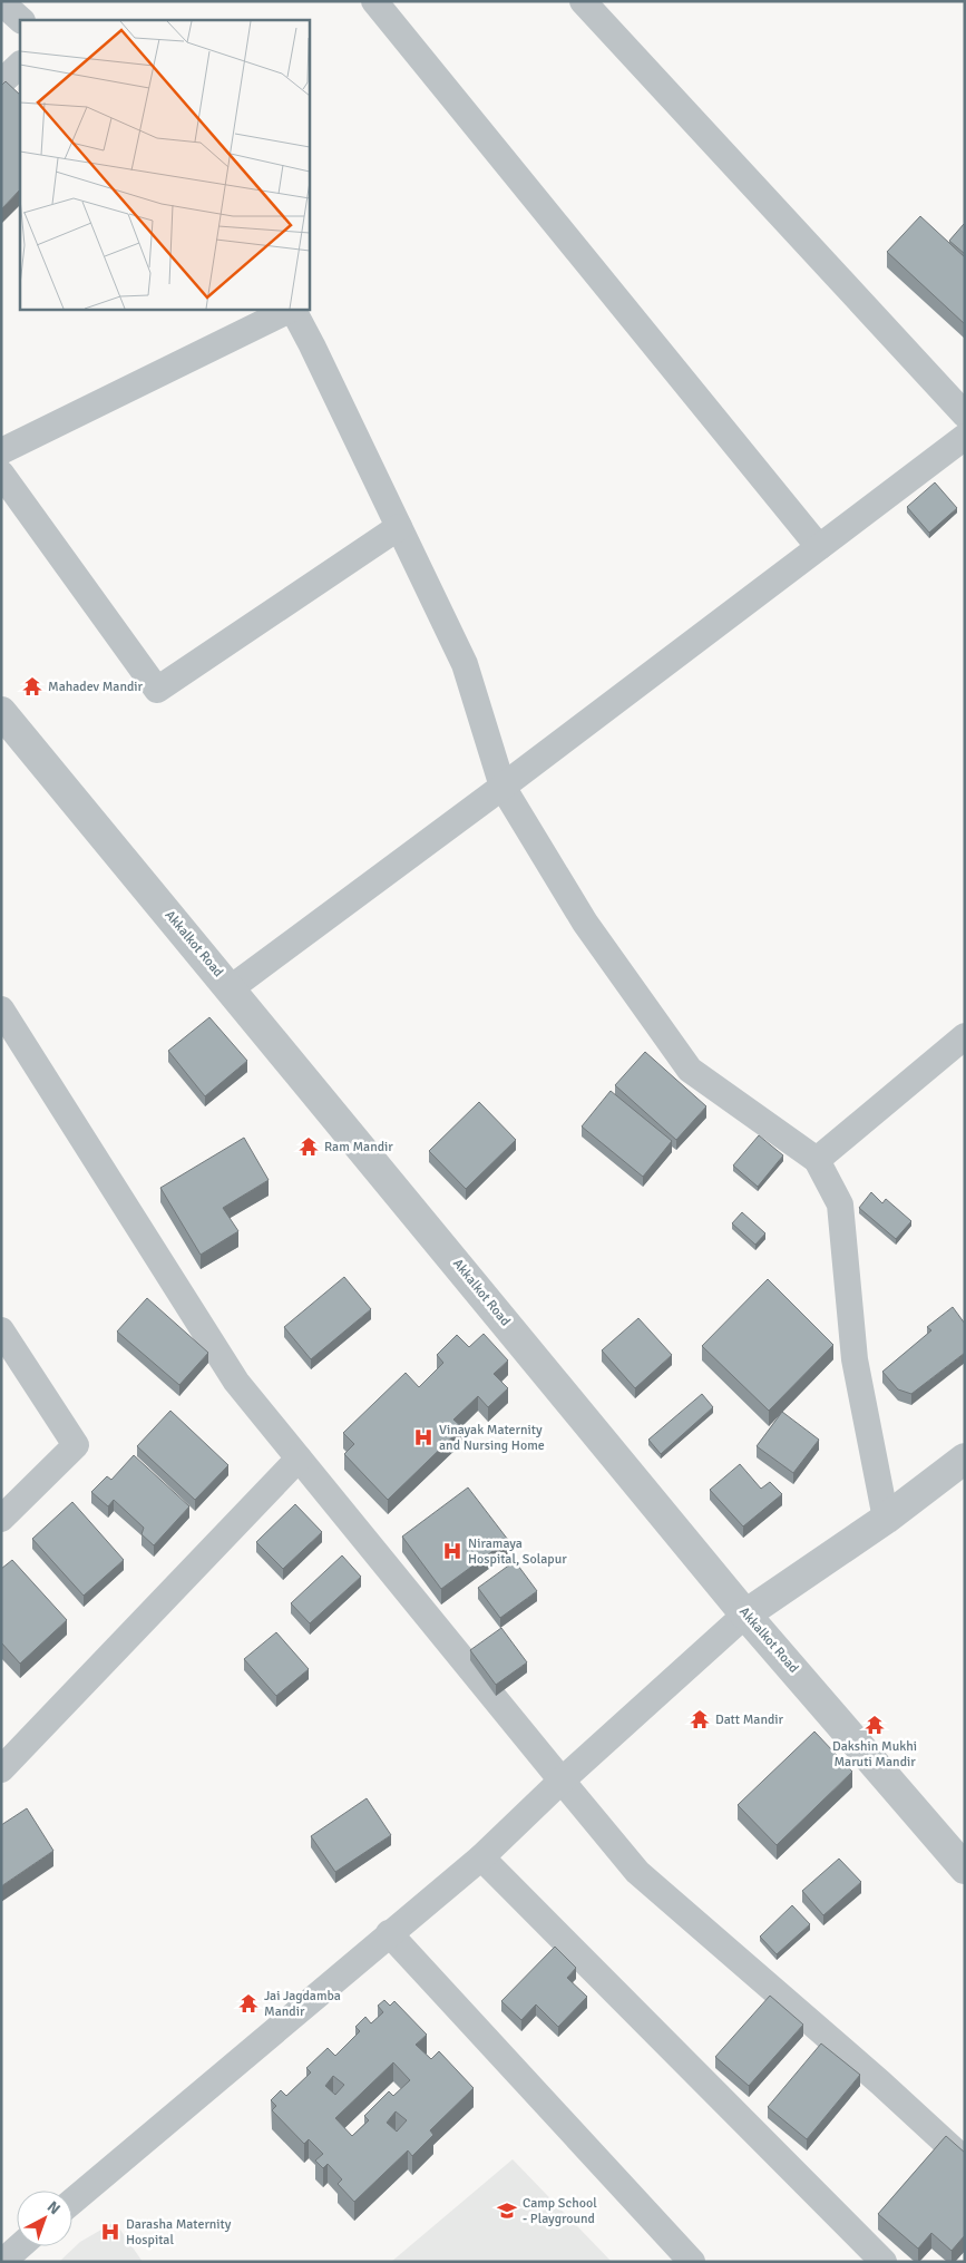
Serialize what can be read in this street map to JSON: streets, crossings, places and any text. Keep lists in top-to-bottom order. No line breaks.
{"streets":{"street":["Akkalkot Road"]},"places":{"temple":["Mahadev Mandir","Ram Mandir","Datt Mandir","Dakshin Mukhi Maruti Mandir","Jai Jagdamba Mandir"],"hospital":["Vinayak Maternity and Nursing Home","Niramaya Hospital, Solapur","Darasha Maternity Hospital"],"school or university":["Camp School - Playground"]},"north":"top right"}
